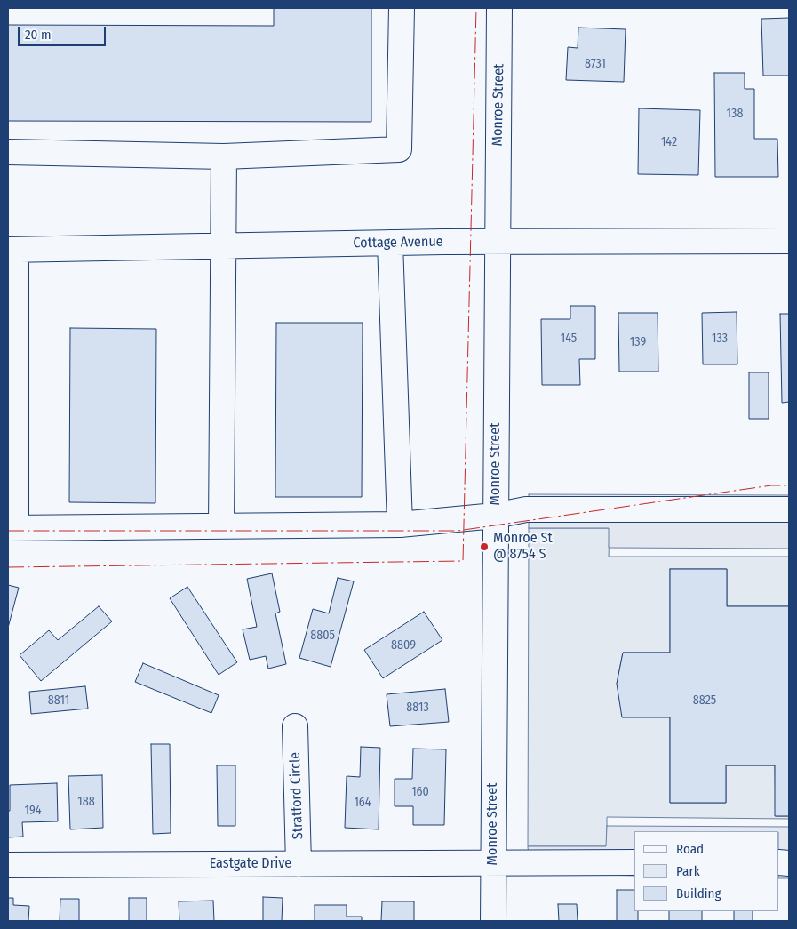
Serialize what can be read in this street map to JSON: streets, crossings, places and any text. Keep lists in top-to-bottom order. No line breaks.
{"streets":{"street":["Monroe Street","Cottage Avenue","Stratford Circle","Eastgate Drive"]},"crossings":[["Monroe Street","Cottage Avenue"],["Monroe Street","Eastgate Drive"],["Stratford Circle","Eastgate Drive"]],"places":["Monroe St @ 8754 S"],"house_numbers":["8731","138","142","145","133","139","8805","8809","8811","8825","8813","160","188","164","194"],"legend":["Road","Park","Building"],"scale_bar":"20 m"}
